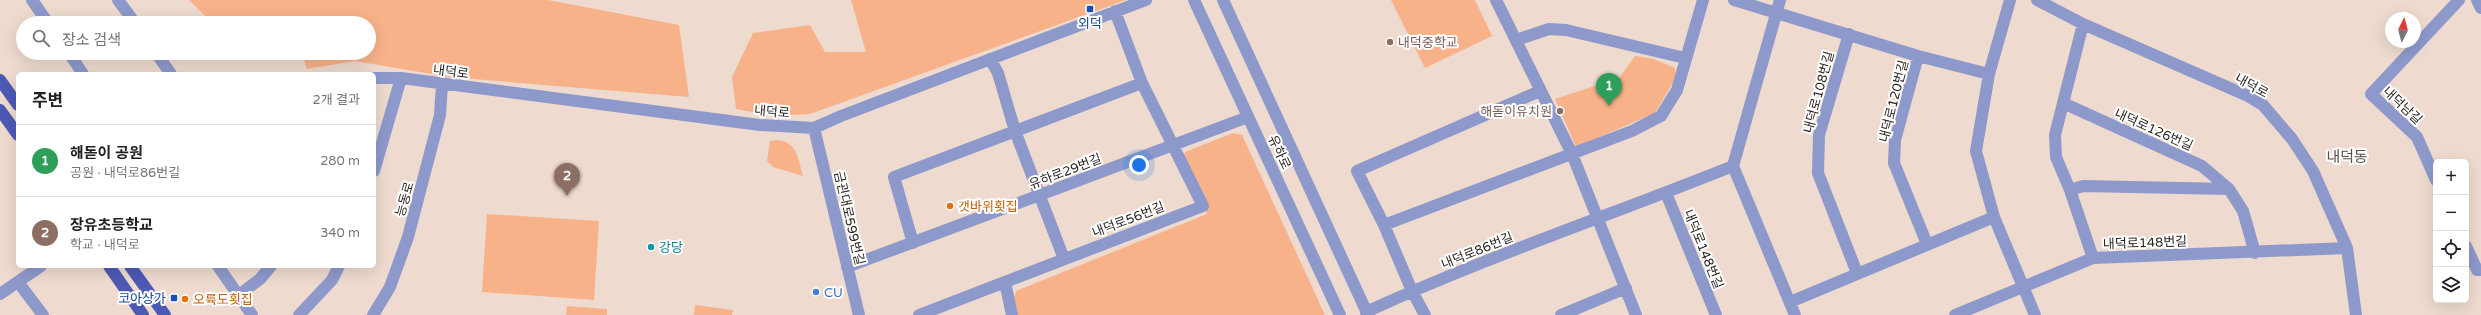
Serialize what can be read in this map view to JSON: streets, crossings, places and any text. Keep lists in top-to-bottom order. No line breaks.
{"streets":{"street":["내덕로","내덕로108번길","내덕로120번길","내덕남길","내덕로126번길","유하로","유하로29번길","능동로","금관대로599번길","내덕로56번길","내덕로148번길","내덕로86번길"]},"crossings":[["내덕로","능동로"],["내덕로","금관대로599번길"],["내덕로","내덕로148번길"],["내덕로126번길","내덕로148번길"],["유하로","유하로29번길"],["유하로","내덕로86번길"],["유하로29번길","금관대로599번길"],["유하로29번길","내덕로56번길"],["내덕로148번길","내덕로86번길"]],"districts":["내덕동"],"places":{"transit":["외덕","코아상가"],"other":["내덕중학교","해돋이유치원","갯바위횟집","강당","CU","오륙도횟집"]},"north":"top","page":{"search":"장소 검색","heading":["주변","2개 결과"],"pins":["1","2"],"list":[{"mark":"1","name":"해돋이 공원","note":"공원 · 내덕로86번길","value":"280 m"},{"mark":"2","name":"장유초등학교","note":"학교 · 내덕로","value":"340 m"}],"map_buttons":["+","−"]}}
